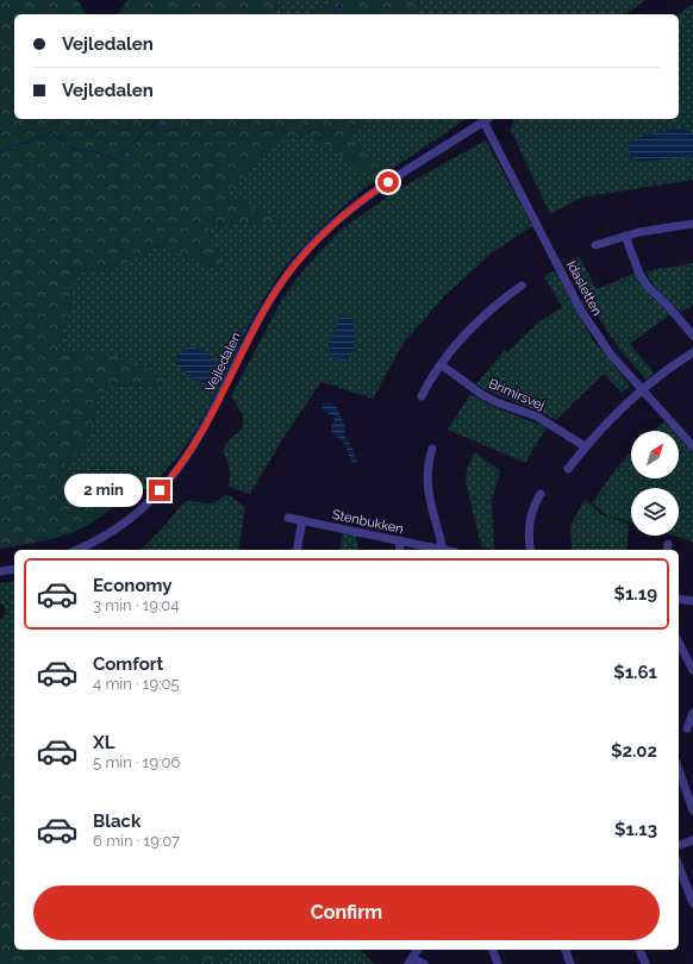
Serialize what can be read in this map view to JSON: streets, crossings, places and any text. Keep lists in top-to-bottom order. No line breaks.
{"streets":{"street":["Idasletten","Vejledalen","Brimirsvej","Stenbukken"]},"crossings":[["Idasletten","Vejledalen"]],"north":"top right","page":{"banner":["Vejledalen","Vejledalen"],"bubble":"2 min","list":[{"name":"Economy","note":"3 min · 19:04","value":"$1.19"},{"name":"Comfort","note":"4 min · 19:05","value":"$1.61"},{"name":"XL","note":"5 min · 19:06","value":"$2.02"},{"name":"Black","note":"6 min · 19:07","value":"$1.13"}],"buttons":"Confirm"}}
